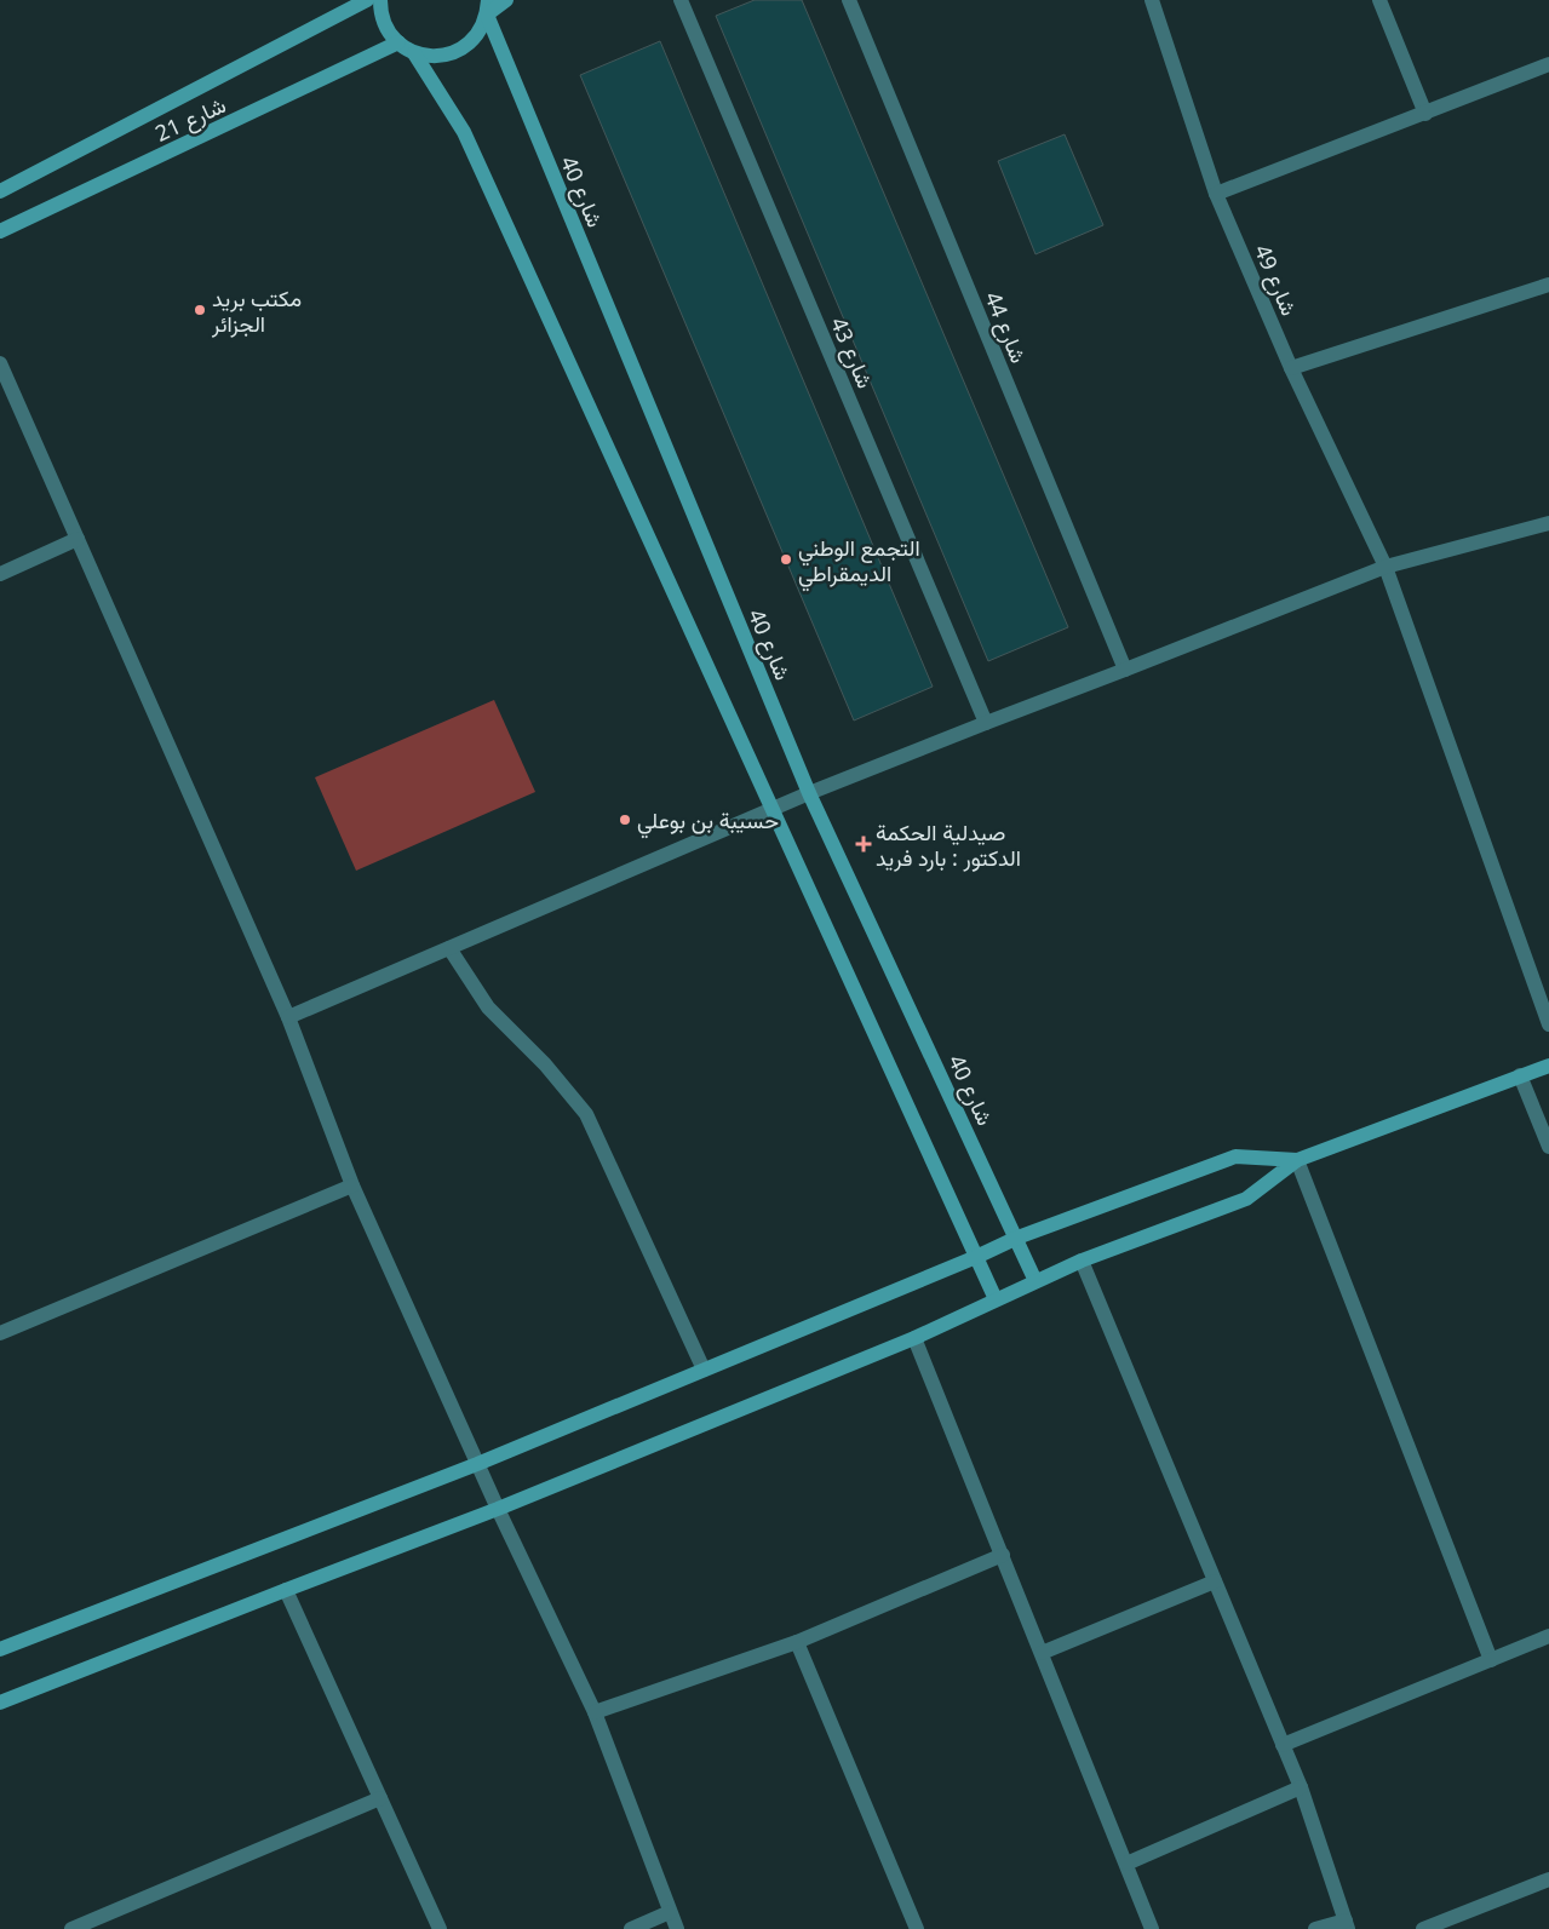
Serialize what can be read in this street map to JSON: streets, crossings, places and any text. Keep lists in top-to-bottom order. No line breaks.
{"streets":{"street":["شارع 21","شارع 40","شارع 49","شارع 44","شارع 43"]},"places":{"other":["مكتب بريد الجزائر","التجمع الوطني الديمقراطي","حسيبة بن بوعلي"],"health":["صيدلية الحكمة الدكتور : بارد فريد"]}}
